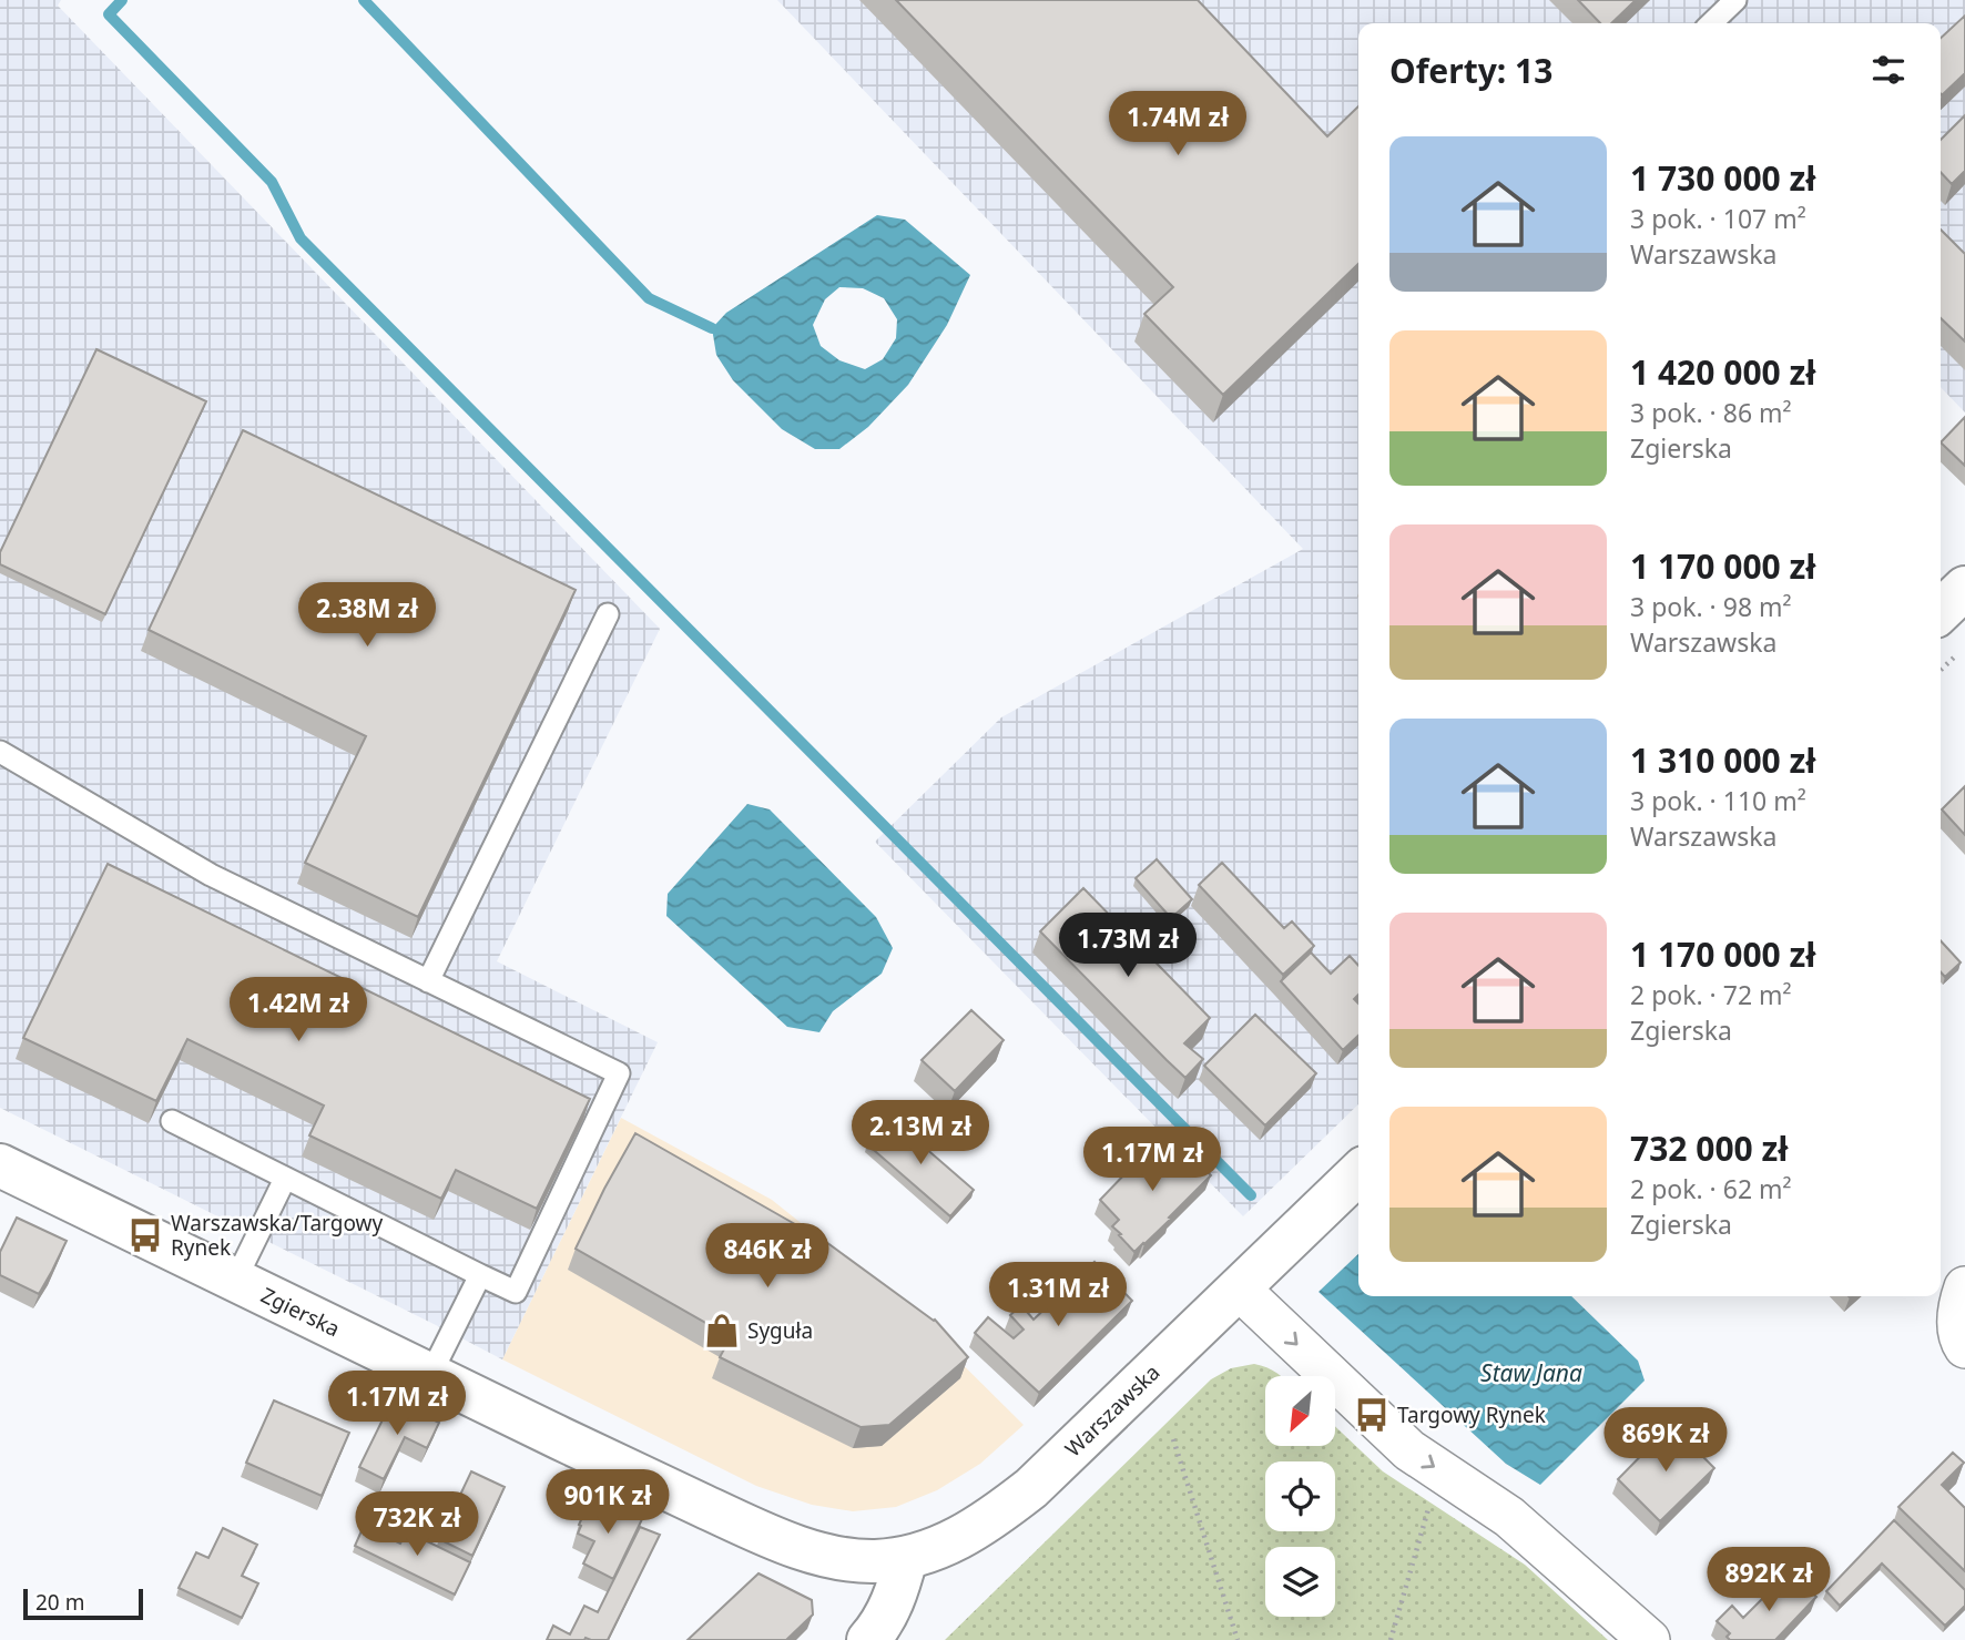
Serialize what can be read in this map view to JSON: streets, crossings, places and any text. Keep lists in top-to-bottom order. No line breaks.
{"streets":{"main road":["Zgierska","Warszawska"]},"crossings":[["Zgierska","Warszawska"]],"water":["Staw Jana"],"places":{"bus stop":["Warszawska/Targowy Rynek","Targowy Rynek"],"shop":["Syguła"]},"scale_bar":"20 m","north":"bottom left","page":{"heading":"Oferty: 13","price":["1.74M zł","2.38M zł","1.73M zł","1.42M zł","2.13M zł","1.17M zł","846K zł","1.31M zł","1.17M zł","869K zł","901K zł","732K zł","892K zł"],"list":[{"name":"1 730 000 zł","note":"3 pok. · 107 m² · Warszawska"},{"name":"1 420 000 zł","note":"3 pok. · 86 m² · Zgierska"},{"name":"1 170 000 zł","note":"3 pok. · 98 m² · Warszawska"},{"name":"1 310 000 zł","note":"3 pok. · 110 m² · Warszawska"},{"name":"1 170 000 zł","note":"2 pok. · 72 m² · Zgierska"},{"name":"732 000 zł","note":"2 pok. · 62 m² · Zgierska"}],"scale":"20 m"}}
